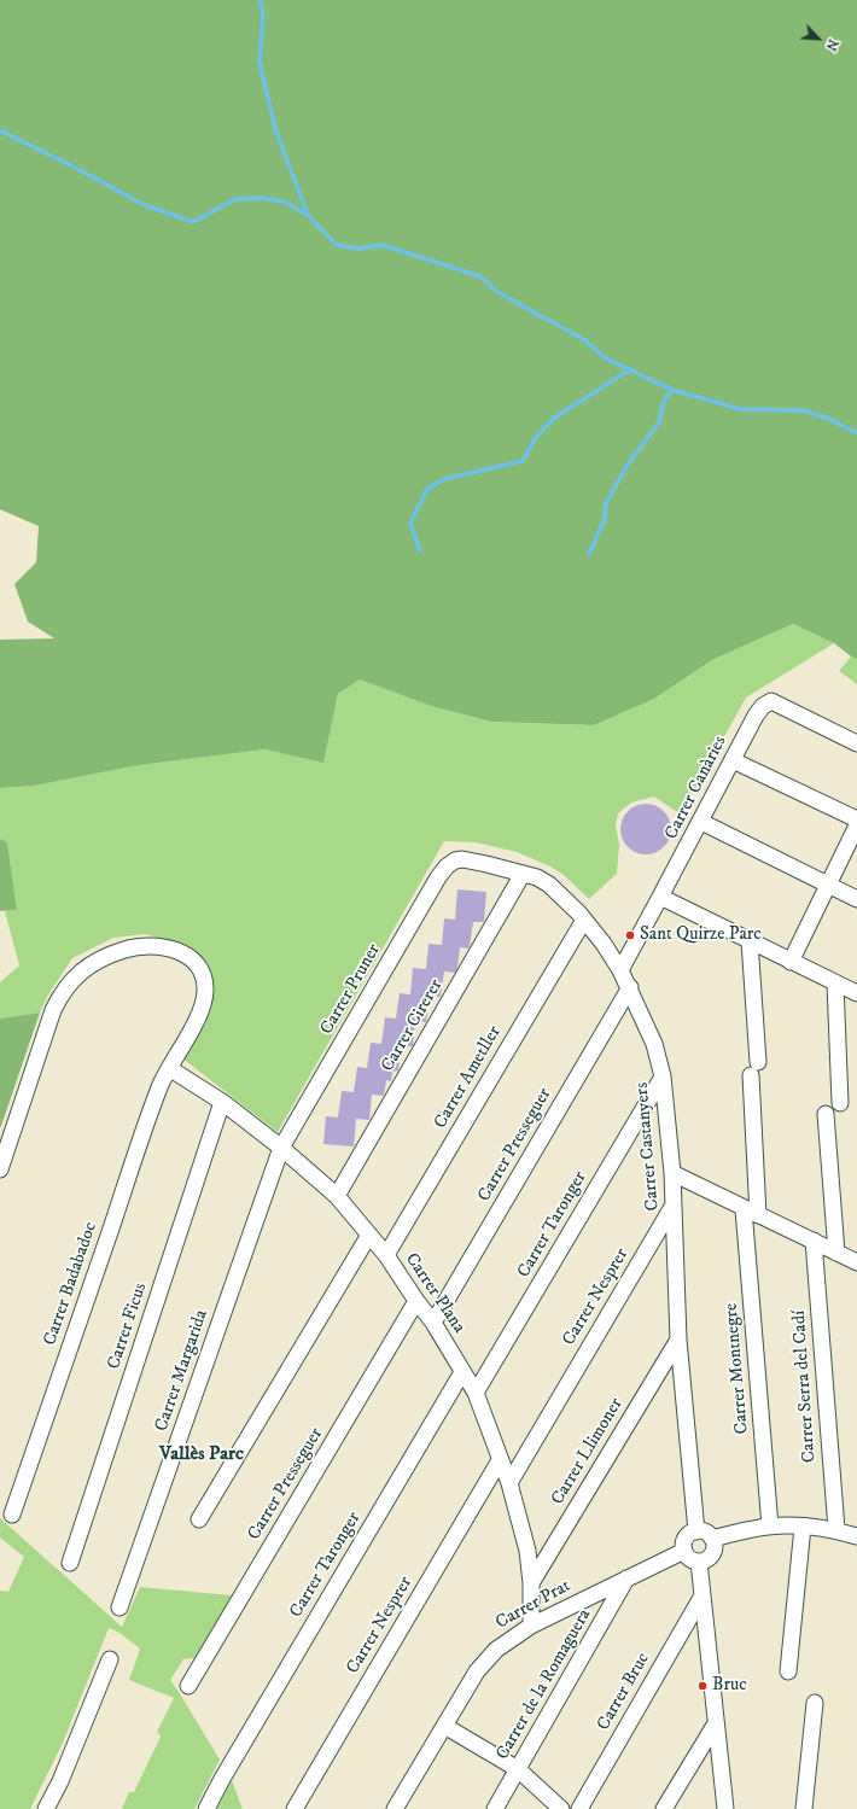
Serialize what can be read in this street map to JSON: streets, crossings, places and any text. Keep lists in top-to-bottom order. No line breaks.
{"streets":{"street":["Carrer Canàries","Carrer Pruner","Carrer Cirerer","Carrer Ametller","Carrer Presseguer","Carrer Castanyers","Carrer Taronger","Carrer Badabadoc","Carrer Plana","Carrer Nesprer","Carrer Ficus","Carrer Montnegre","Carrer Margarida","Carrer Serra del Cadí","Carrer Llimoner","Carrer Prat","Carrer de la Romaguera","Carrer Bruc"]},"crossings":[["Carrer Canàries","Carrer Castanyers"],["Carrer Pruner","Carrer Castanyers"],["Carrer Pruner","Carrer Plana"],["Carrer Pruner","Carrer Margarida"],["Carrer Cirerer","Carrer Castanyers"],["Carrer Cirerer","Carrer Plana"],["Carrer Ametller","Carrer Castanyers"],["Carrer Ametller","Carrer Plana"],["Carrer Presseguer","Carrer Castanyers"],["Carrer Presseguer","Carrer Plana"],["Carrer Castanyers","Carrer Taronger"],["Carrer Castanyers","Carrer Nesprer"],["Carrer Castanyers","Carrer Llimoner"],["Carrer Castanyers","Carrer Prat"],["Carrer Taronger","Carrer Plana"],["Carrer Badabadoc","Carrer Plana"],["Carrer Plana","Carrer Nesprer"],["Carrer Plana","Carrer Ficus"],["Carrer Plana","Carrer Margarida"],["Carrer Plana","Carrer Llimoner"],["Carrer Plana","Carrer Prat"],["Carrer Prat","Carrer de la Romaguera"]],"districts":["Vallès Parc"],"places":["Sant Quirze Parc","Bruc"],"north":"bottom right"}
